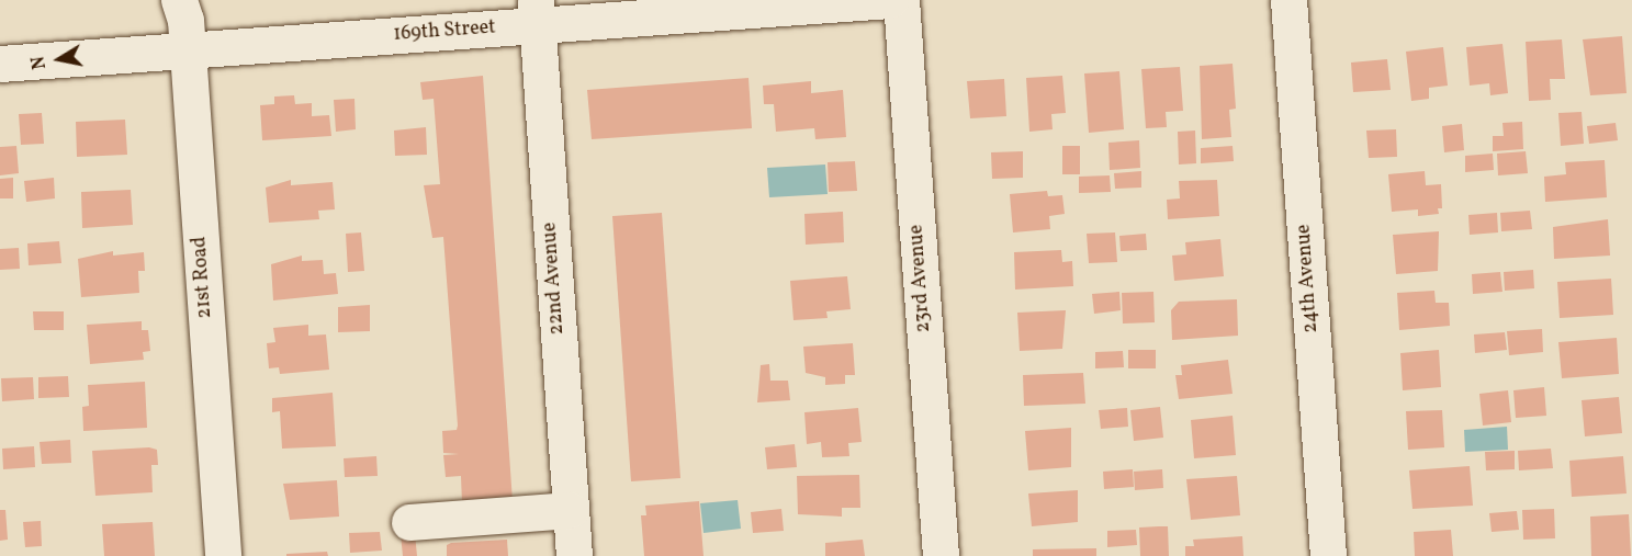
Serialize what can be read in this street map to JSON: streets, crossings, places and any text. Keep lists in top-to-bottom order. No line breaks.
{"streets":{"street":["169th Street","21st Road","22nd Avenue","23rd Avenue","24th Avenue"]},"crossings":[["169th Street","21st Road"],["169th Street","22nd Avenue"]],"north":"left"}
